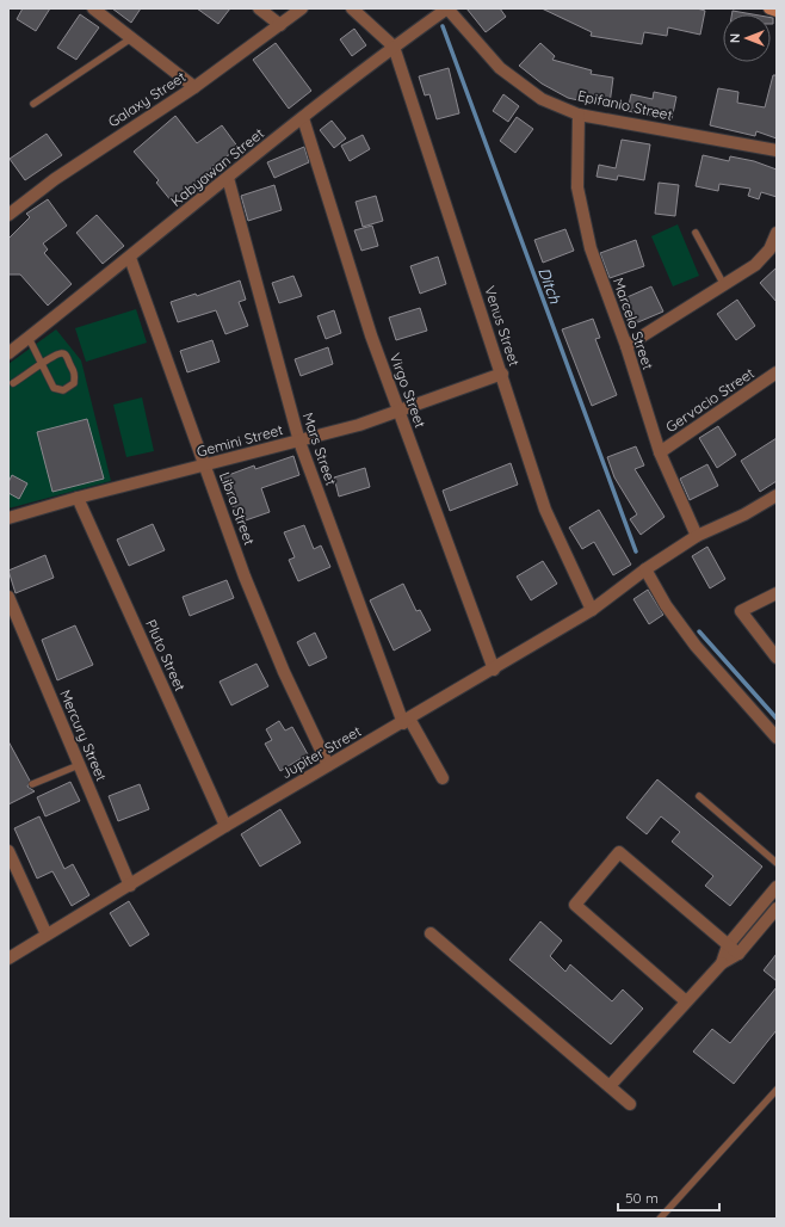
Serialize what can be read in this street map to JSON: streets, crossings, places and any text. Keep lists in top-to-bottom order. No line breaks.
{"streets":{"street":["Galaxy Street","Epifanio Street","Kabyawan Street","Marcelo Street","Venus Street","Virgo Street","Gervacio Street","Gemini Street","Mars Street","Libra Street","Pluto Street","Mercury Street","Jupiter Street"]},"crossings":[["Epifanio Street","Kabyawan Street"],["Epifanio Street","Marcelo Street"],["Kabyawan Street","Venus Street"],["Kabyawan Street","Virgo Street"],["Kabyawan Street","Mars Street"],["Kabyawan Street","Libra Street"],["Marcelo Street","Gervacio Street"],["Marcelo Street","Jupiter Street"],["Venus Street","Gemini Street"],["Venus Street","Jupiter Street"],["Virgo Street","Gemini Street"],["Virgo Street","Jupiter Street"],["Gemini Street","Mars Street"],["Gemini Street","Libra Street"],["Gemini Street","Pluto Street"],["Mars Street","Jupiter Street"],["Libra Street","Jupiter Street"],["Pluto Street","Jupiter Street"],["Mercury Street","Jupiter Street"]],"water":["Ditch"],"scale_bar":"50 m","north":"left"}
